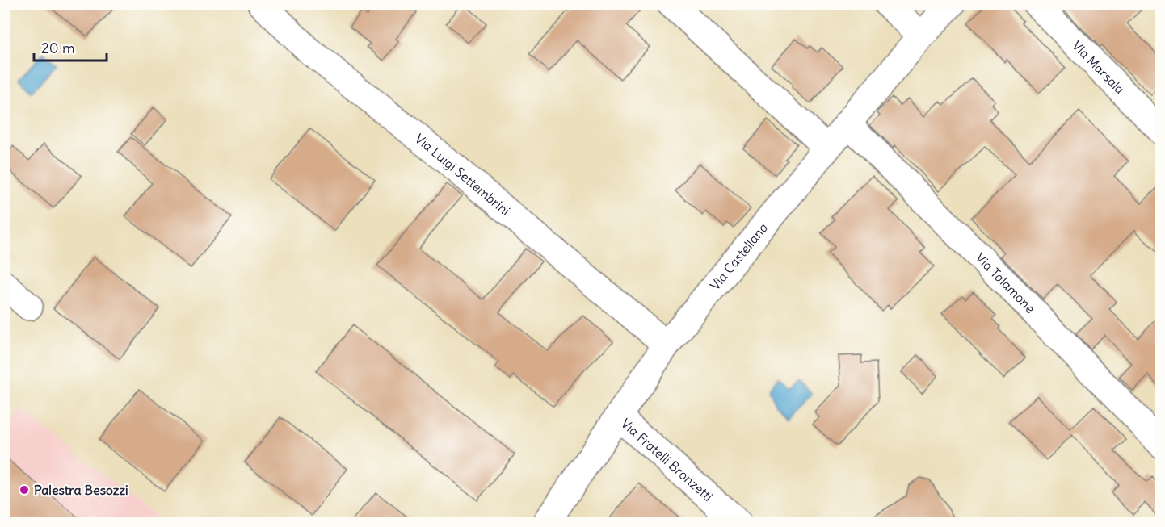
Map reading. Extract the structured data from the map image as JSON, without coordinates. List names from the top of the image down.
{
  "streets": {
    "street": [
      "Via Marsala",
      "Via Luigi Settembrini",
      "Via Castellana",
      "Via Talamone",
      "Via Fratelli Bronzetti"
    ]
  },
  "crossings": [
    ["Via Luigi Settembrini", "Via Castellana"],
    ["Via Castellana", "Via Talamone"],
    ["Via Castellana", "Via Fratelli Bronzetti"]
  ],
  "places": ["Palestra Besozzi"],
  "scale_bar": "20 m"
}
